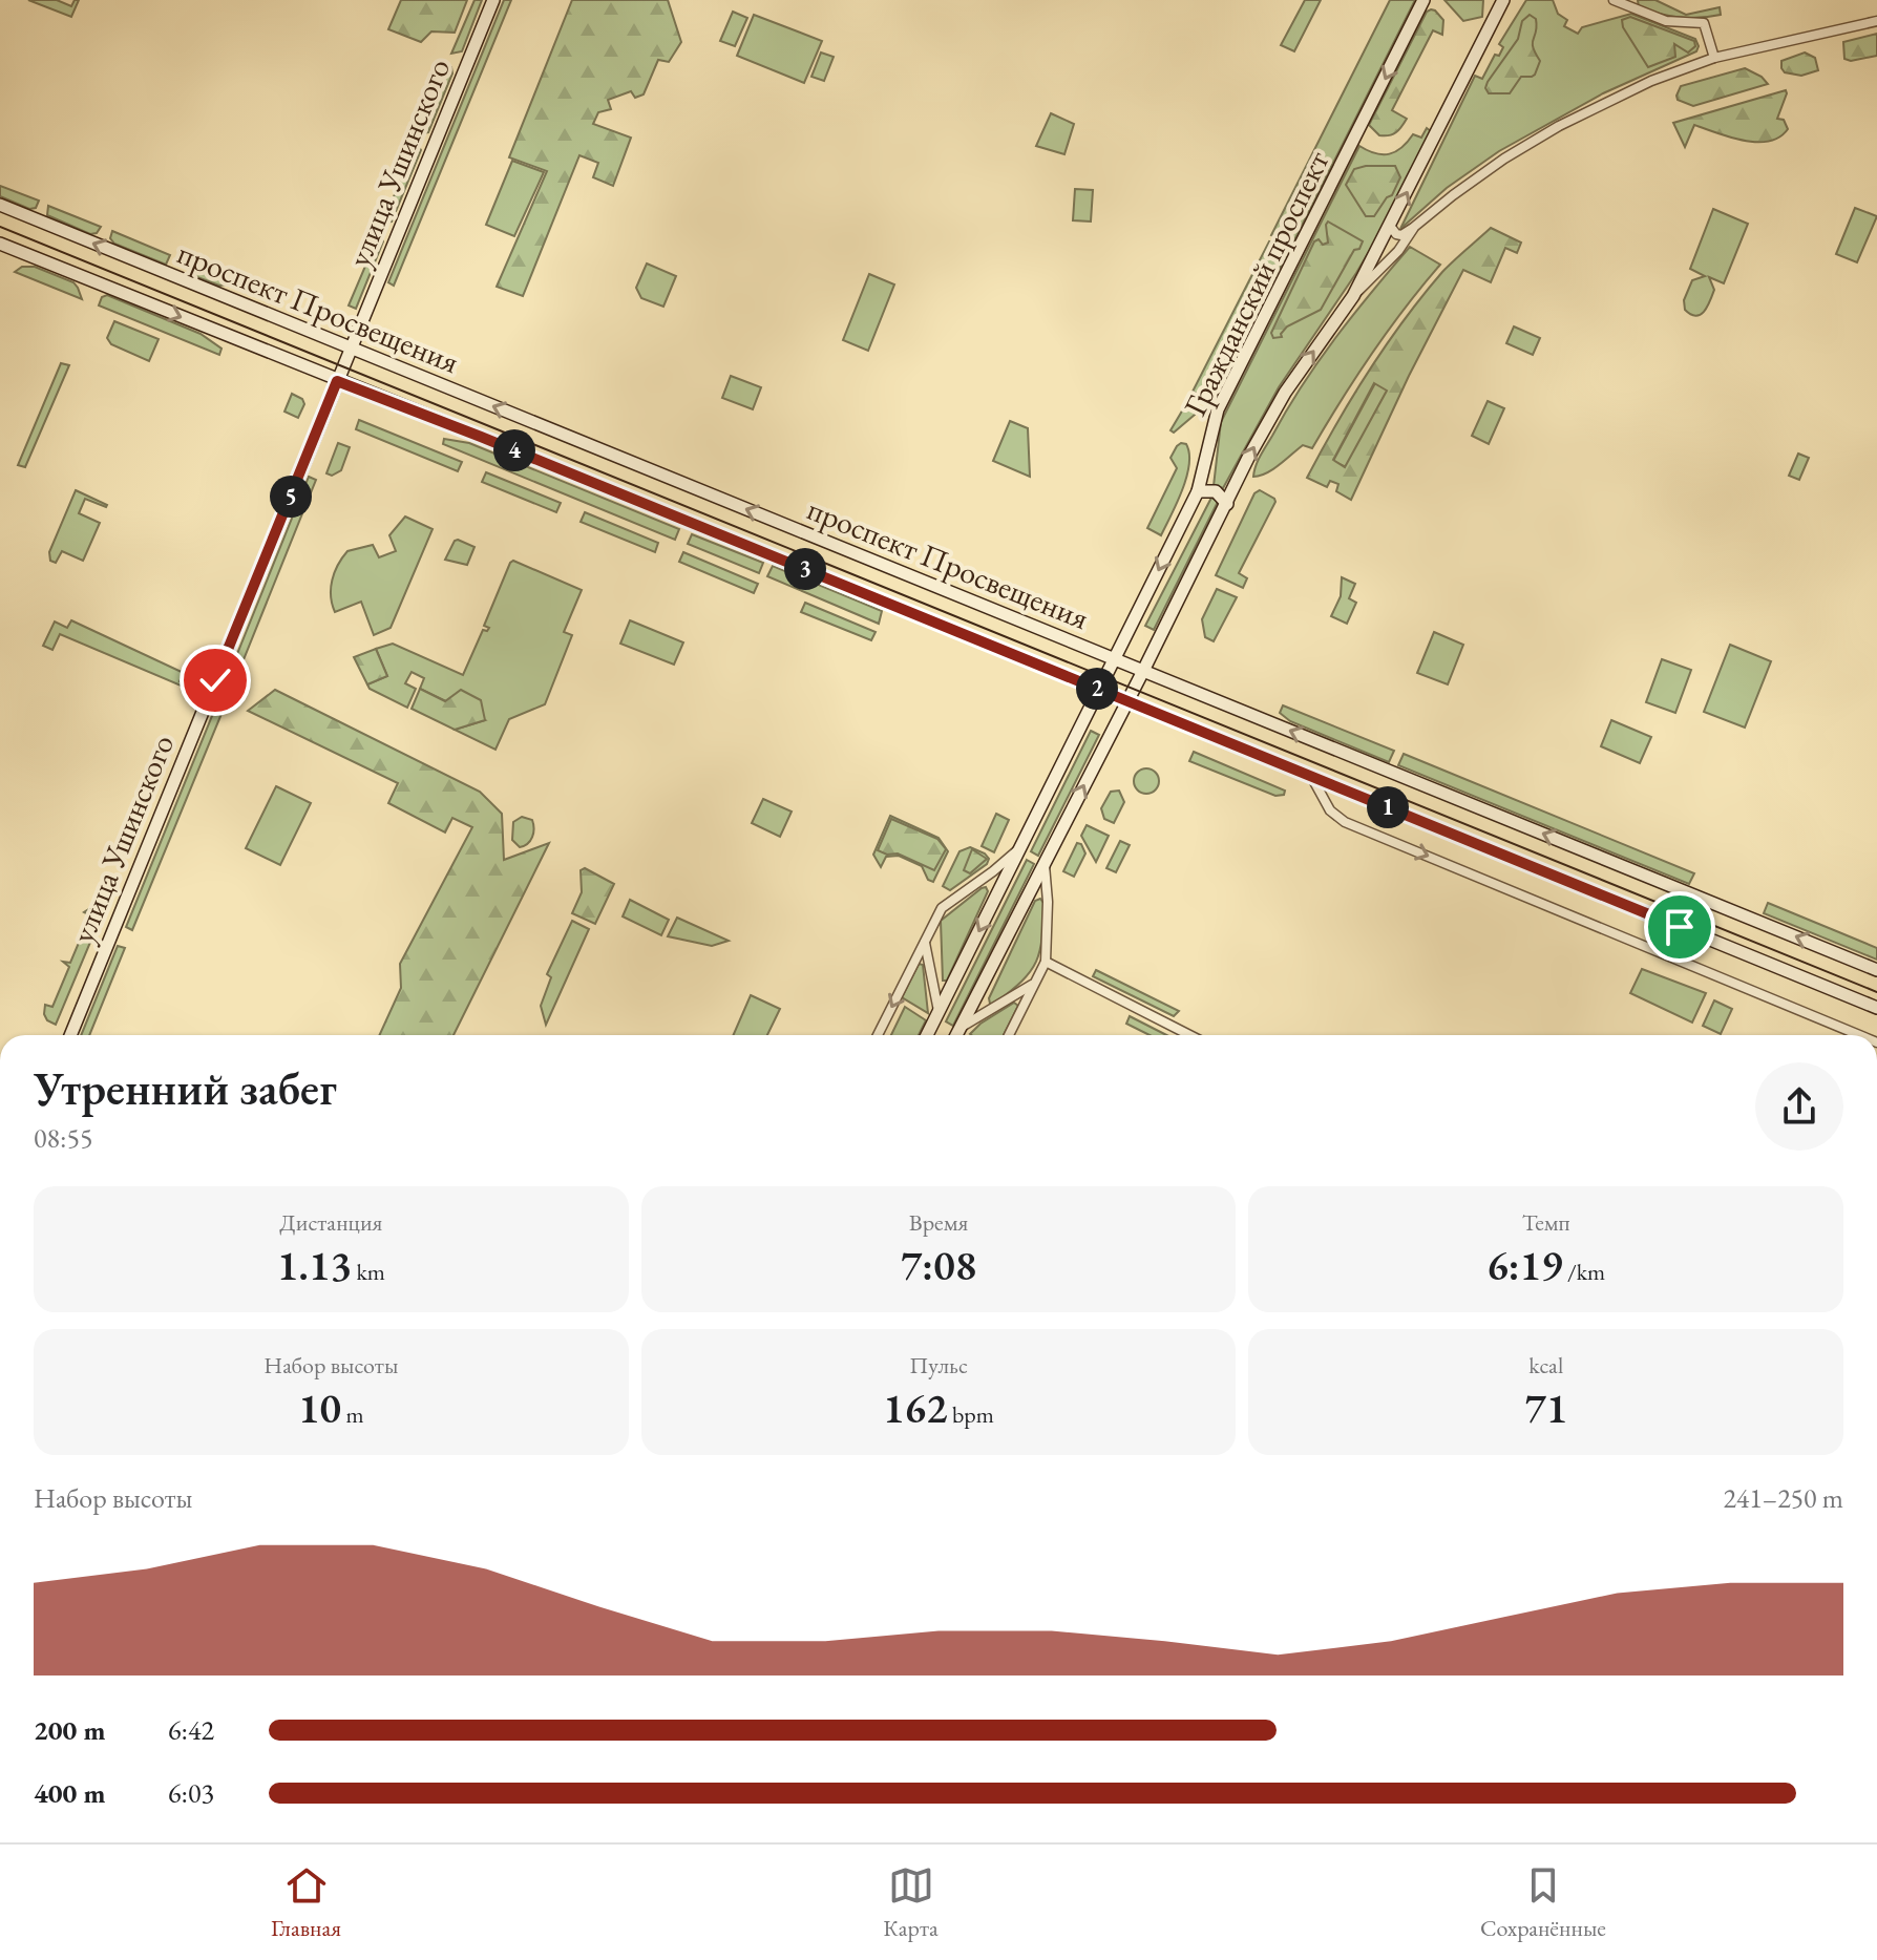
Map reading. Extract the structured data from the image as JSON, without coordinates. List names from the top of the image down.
{
  "streets": {
    "main road": ["улица Ушинского", "Гражданский проспект", "проспект Просвещения"]
  },
  "crossings": [
    ["улица Ушинского", "проспект Просвещения"],
    ["Гражданский проспект", "проспект Просвещения"]
  ],
  "page": {
    "pins": [
      "4",
      "5",
      "3",
      "2",
      "1"
    ],
    "heading": ["Утренний забег", "08:55"],
    "stats": [
      ["Дистанция", "1.13 km"],
      ["Время", "7:08"],
      ["Темп", "6:19 /km"],
      ["Набор высоты", "10 m"],
      ["Пульс", "162 bpm"],
      ["kcal", "71"]
    ],
    "chart": ["Набор высоты", "241–250 m"],
    "list": [
      {
        "name": "200 m",
        "note": "6:42"
      },
      {
        "name": "400 m",
        "note": "6:03"
      }
    ],
    "tabs": ["Главная", "Карта", "Сохранённые"]
  }
}
